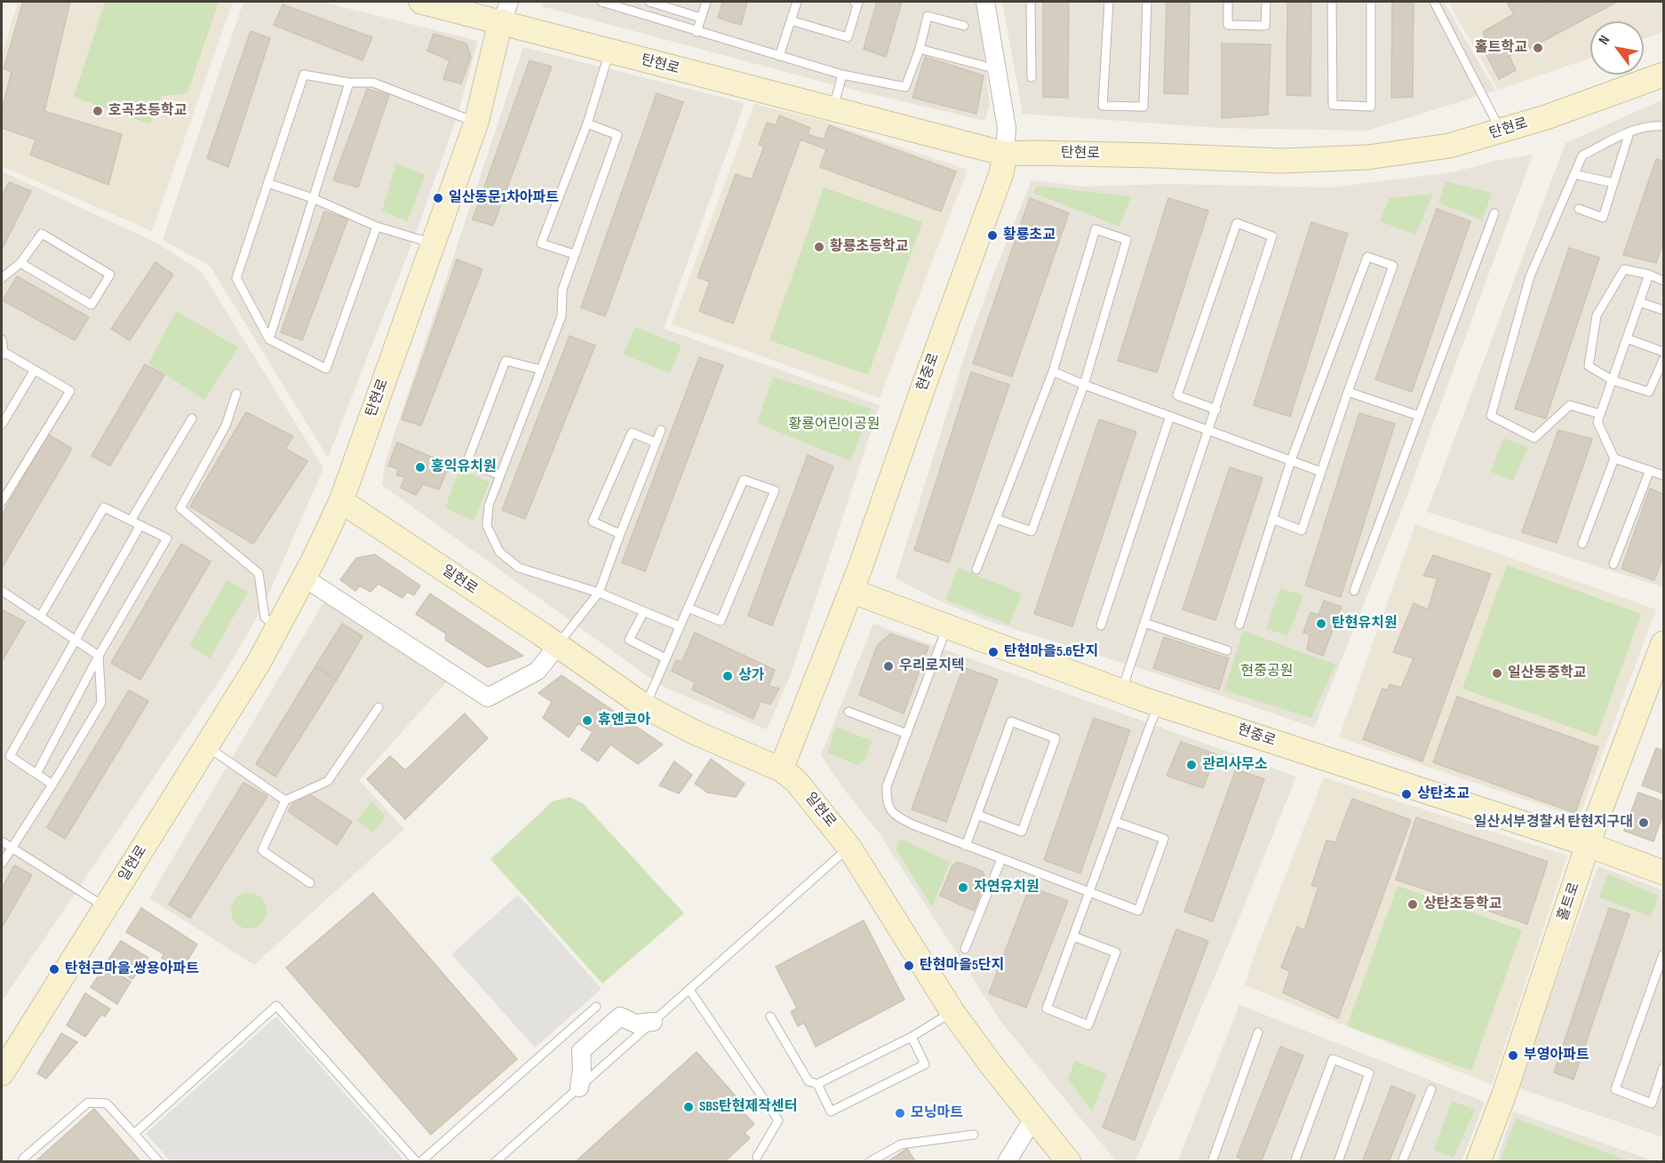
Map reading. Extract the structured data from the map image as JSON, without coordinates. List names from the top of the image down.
{
  "streets": {
    "main road": [
      "탄현로",
      "현중로",
      "일현로",
      "홀트로"
    ]
  },
  "crossings": [
    ["탄현로", "현중로"],
    ["탄현로", "일현로"],
    ["현중로", "일현로"],
    ["현중로", "홀트로"]
  ],
  "parks": ["황룡어린이공원", "현중공원"],
  "places": [
    "홀트학교",
    "호곡초등학교",
    "일산동문1차아파트",
    "황룡초교",
    "황룡초등학교",
    "홍익유치원",
    "탄현유치원",
    "탄현마을5.6단지",
    "우리로지텍",
    "일산동중학교",
    "상가",
    "휴엔코아",
    "관리사무소",
    "상탄초교",
    "일산서부경찰서 탄현지구대",
    "자연유치원",
    "상탄초등학교",
    "탄현마을5단지",
    "탄현큰마을.쌍용아파트",
    "부영아파트",
    "SBS탄현제작센터",
    "모닝마트"
  ],
  "north": "top left"
}
